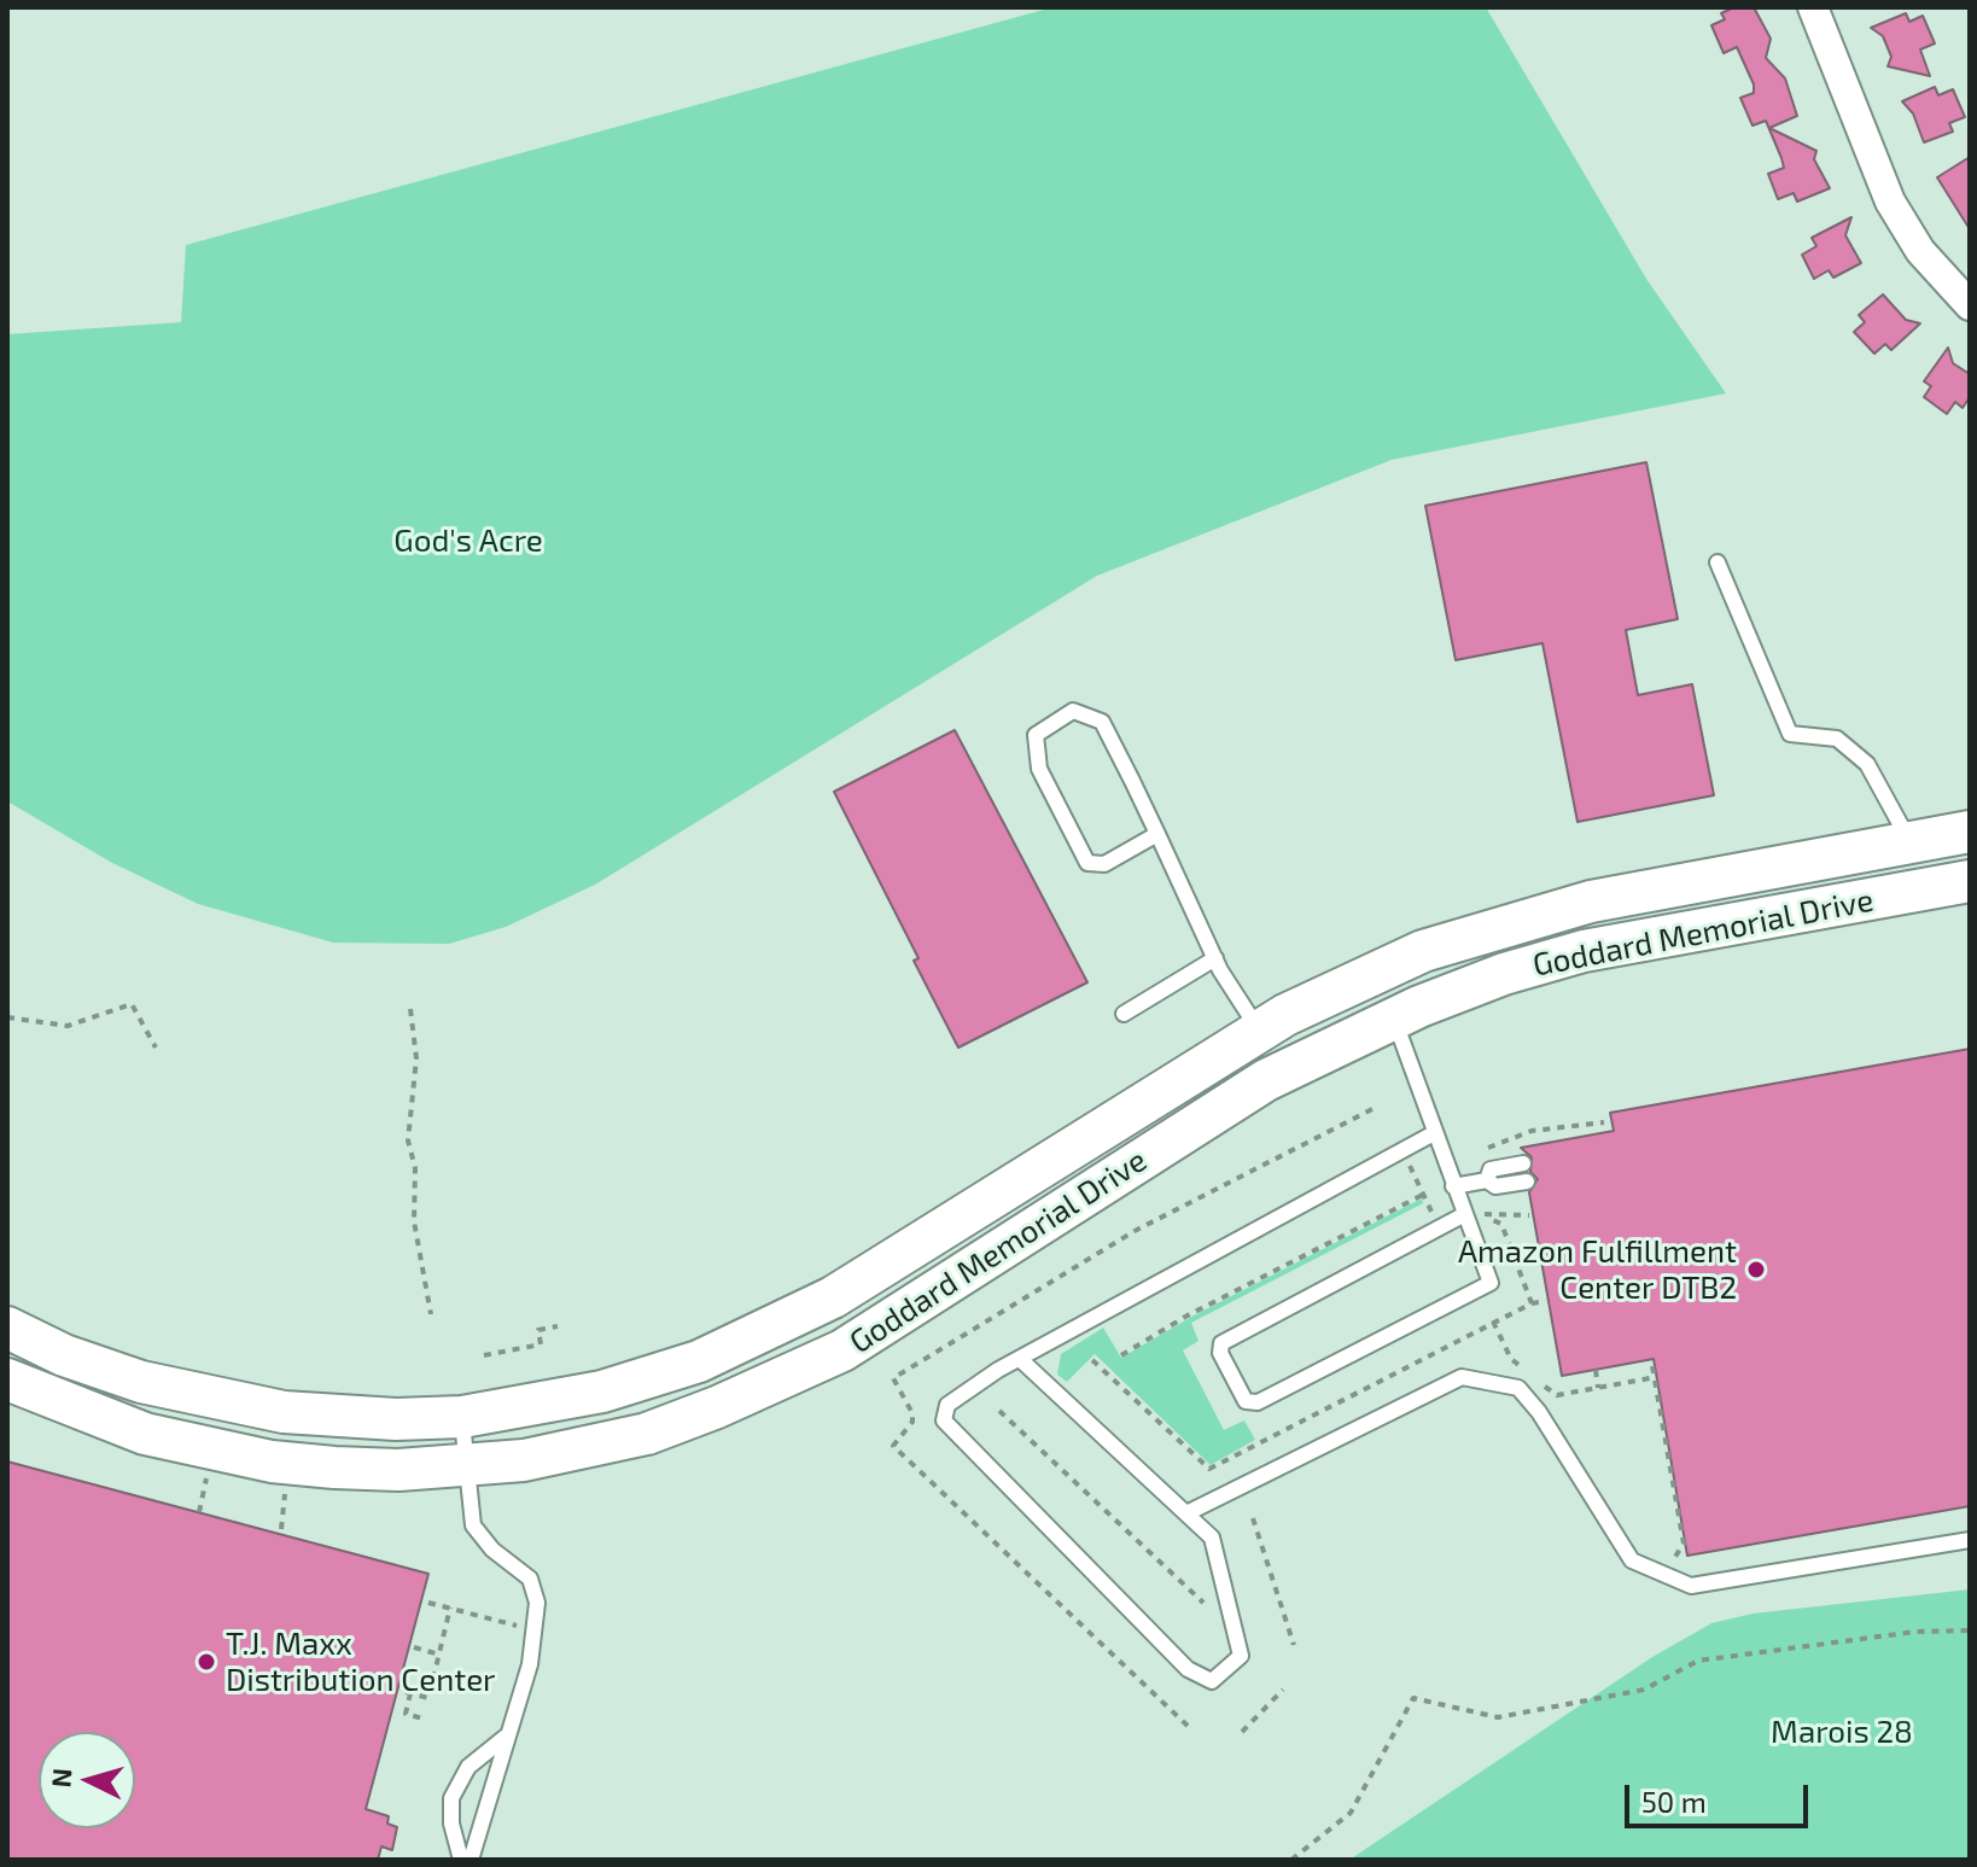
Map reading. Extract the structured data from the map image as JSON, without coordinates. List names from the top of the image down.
{
  "streets": {
    "main road": ["Goddard Memorial Drive"]
  },
  "parks": ["God's Acre", "Marois 28"],
  "places": ["Amazon Fulfillment Center DTB2", "T.J. Maxx Distribution Center"],
  "scale_bar": "50 m",
  "north": "left"
}
